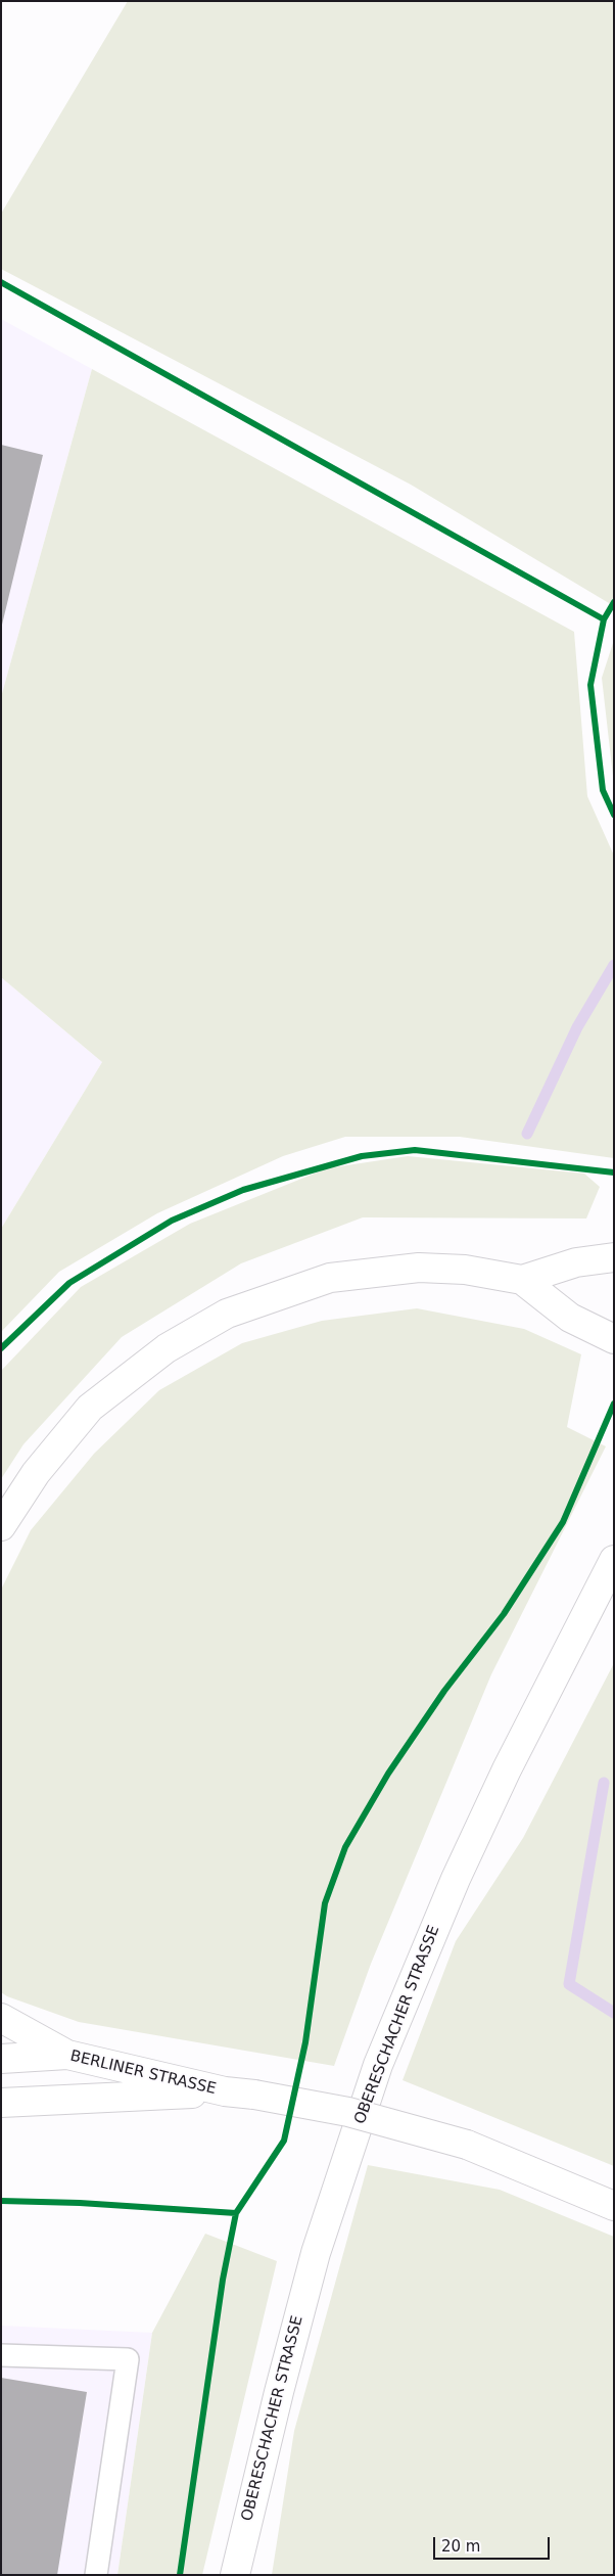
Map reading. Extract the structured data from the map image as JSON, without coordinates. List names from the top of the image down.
{
  "streets": {
    "street": ["OBERESCHACHER STRASSE", "BERLINER STRASSE"]
  },
  "scale_bar": "20 m"
}
